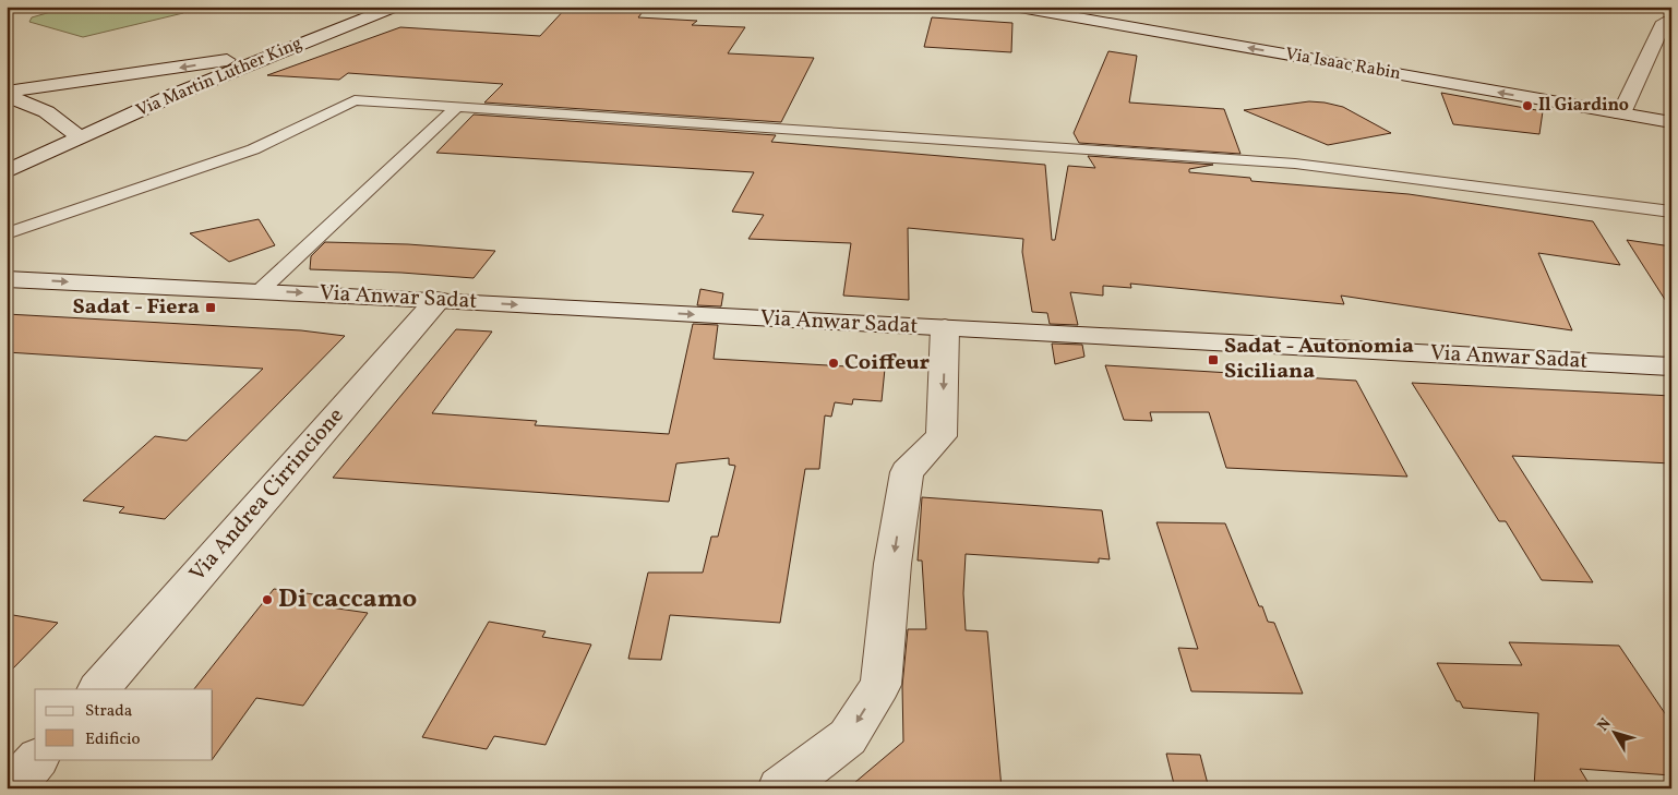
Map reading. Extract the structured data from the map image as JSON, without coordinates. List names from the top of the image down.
{
  "streets": {
    "street": [
      "Via Isaac Rabin",
      "Via Martin Luther King",
      "Via Anwar Sadat",
      "Via Andrea Cirrincione"
    ]
  },
  "crossings": [
    ["Via Anwar Sadat", "Via Andrea Cirrincione"]
  ],
  "one_way": ["Via Isaac Rabin"],
  "places": {
    "other": ["Il Giardino", "Coiffeur", "Di caccamo"],
    "transit": ["Sadat - Fiera", "Sadat - Autonomia Siciliana"]
  },
  "legend": ["Strada", "Edificio"],
  "north": "top left"
}
